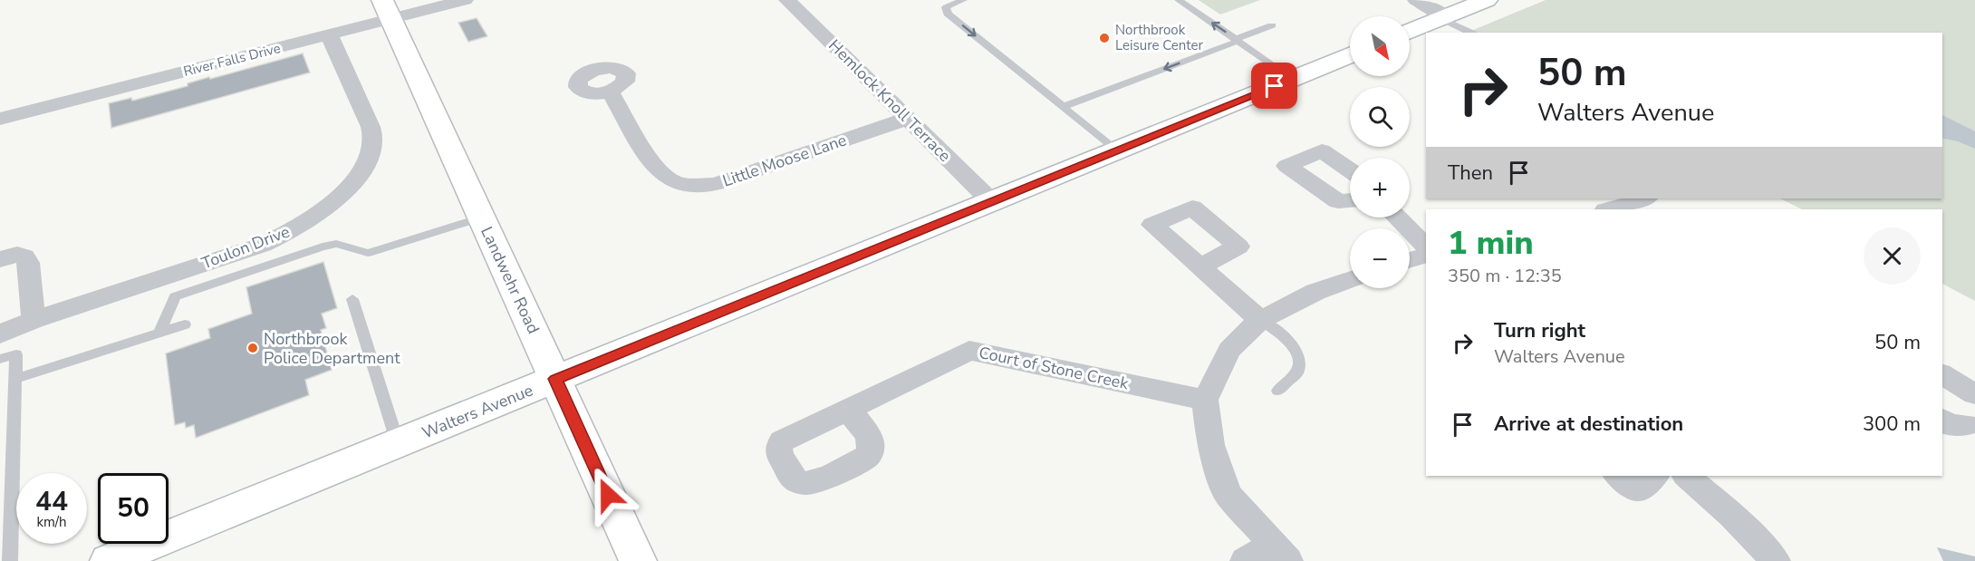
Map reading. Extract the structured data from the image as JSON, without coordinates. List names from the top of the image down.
{
  "streets": {
    "main road": ["Landwehr Road", "Walters Avenue"],
    "street": [
      "River Falls Drive",
      "Hemlock Knoll Terrace",
      "Little Moose Lane",
      "Toulon Drive",
      "Court of Stone Creek"
    ]
  },
  "crossings": [
    ["River Falls Drive", "Toulon Drive"],
    ["River Falls Drive", "Landwehr Road"],
    ["Hemlock Knoll Terrace", "Little Moose Lane"],
    ["Hemlock Knoll Terrace", "Walters Avenue"],
    ["Landwehr Road", "Walters Avenue"]
  ],
  "places": ["Northbrook Leisure Center", "Northbrook Police Department"],
  "north": "bottom right",
  "page": {
    "map_buttons": ["+", "−"],
    "turn": ["50 m", "Walters Avenue"],
    "then": "Then",
    "heading": ["1 min", "350 m · 12:35"],
    "list": [
      {
        "name": "Turn right",
        "note": "Walters Avenue",
        "value": "50 m"
      },
      {
        "name": "Arrive at destination",
        "value": "300 m"
      }
    ],
    "speed": "44 km/h",
    "limit": "50"
  }
}
